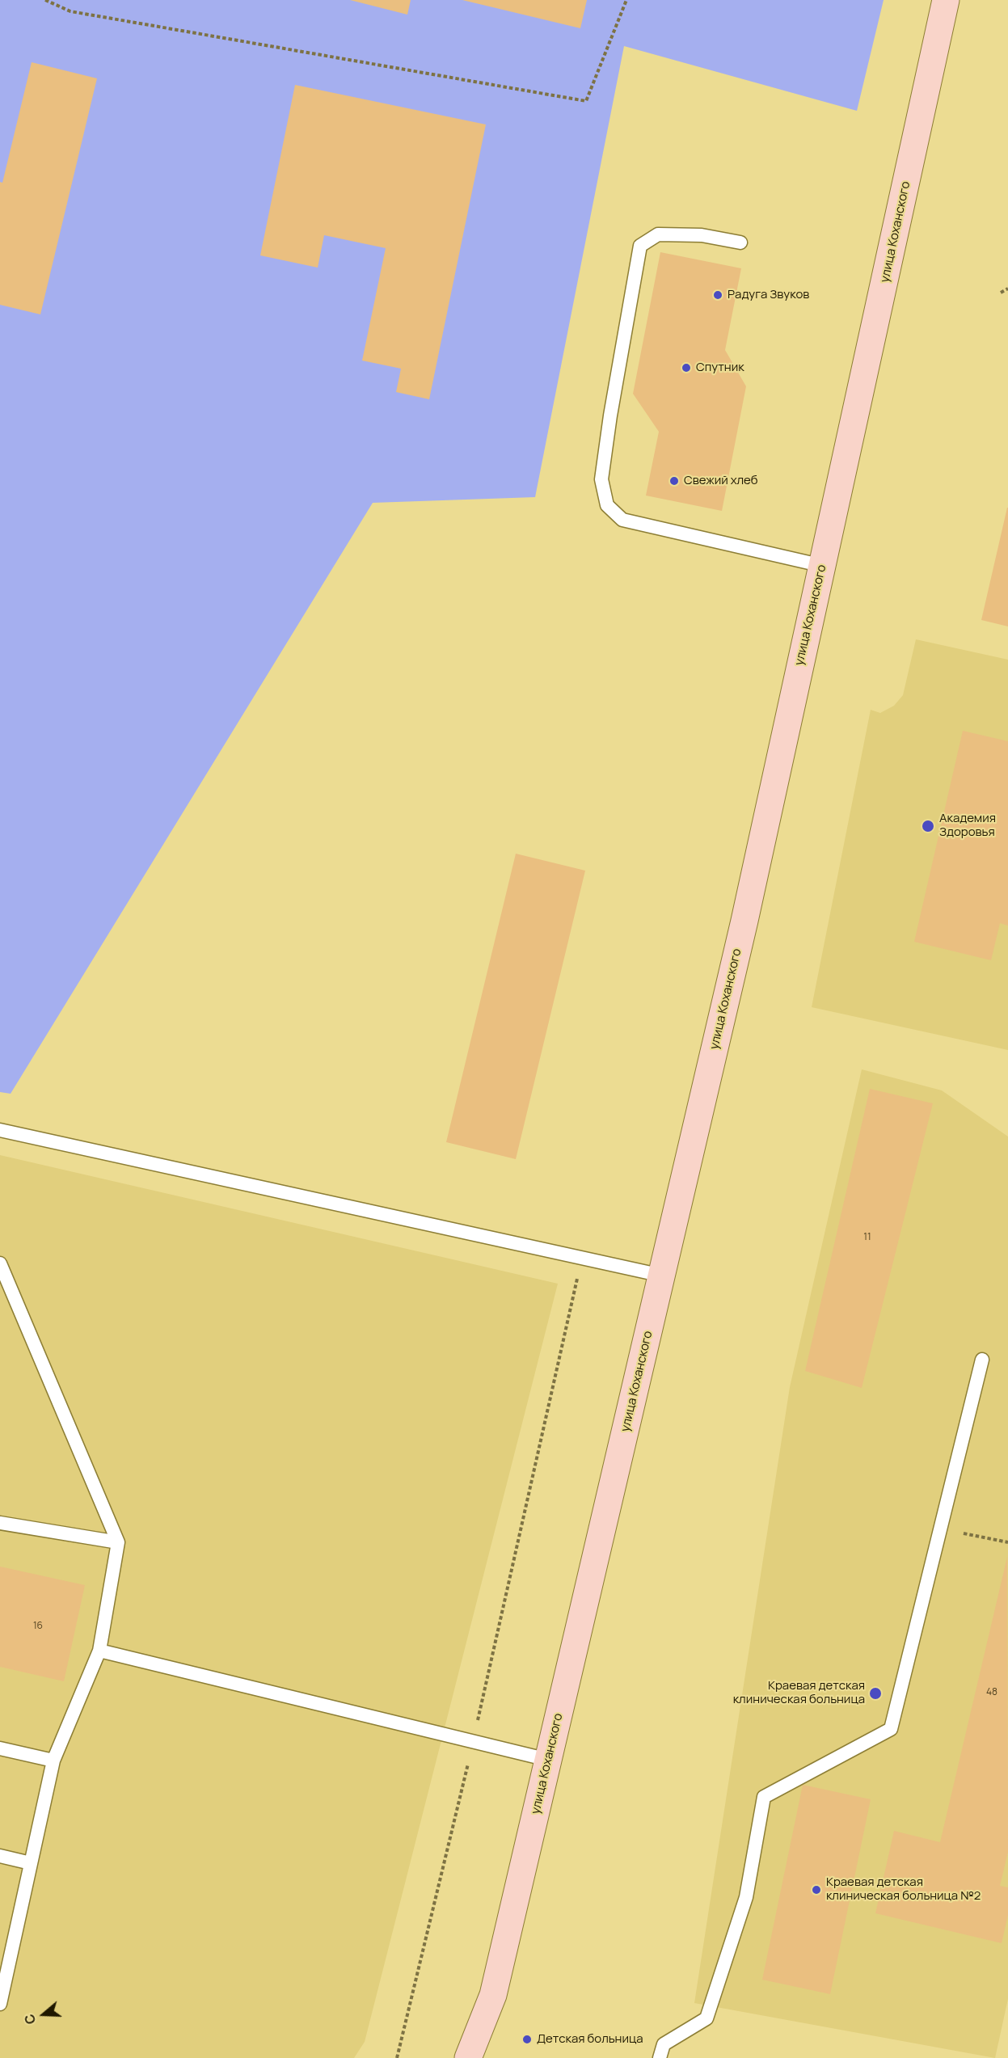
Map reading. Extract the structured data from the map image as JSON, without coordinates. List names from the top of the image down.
{
  "streets": {
    "street": ["улица Коханского"]
  },
  "places": [
    "Радуга Звуков",
    "Спутник",
    "Свежий хлеб",
    "Академия Здоровья",
    "Краевая детская клиническая больница",
    "Краевая детская клиническая больница №2",
    "Детская больница"
  ],
  "house_numbers": ["11", "16", "48"],
  "north": "left"
}
